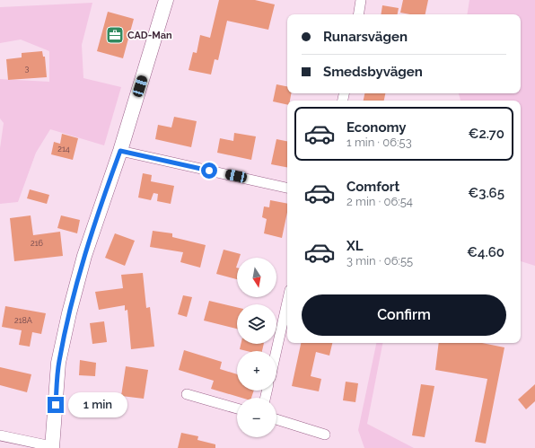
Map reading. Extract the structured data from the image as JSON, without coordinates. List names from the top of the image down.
{
  "places": {
    "office": ["CAD-Man"]
  },
  "house_numbers": [
    "3",
    "214",
    "216",
    "218A"
  ],
  "north": "bottom",
  "page": {
    "banner": ["Runarsvägen", "Smedsbyvägen"],
    "list": [
      {
        "name": "Economy",
        "note": "1 min · 06:53",
        "value": "€2.70"
      },
      {
        "name": "Comfort",
        "note": "2 min · 06:54",
        "value": "€3.65"
      },
      {
        "name": "XL",
        "note": "3 min · 06:55",
        "value": "€4.60"
      }
    ],
    "map_buttons": ["+", "−"],
    "buttons": "Confirm",
    "bubble": "1 min"
  }
}
